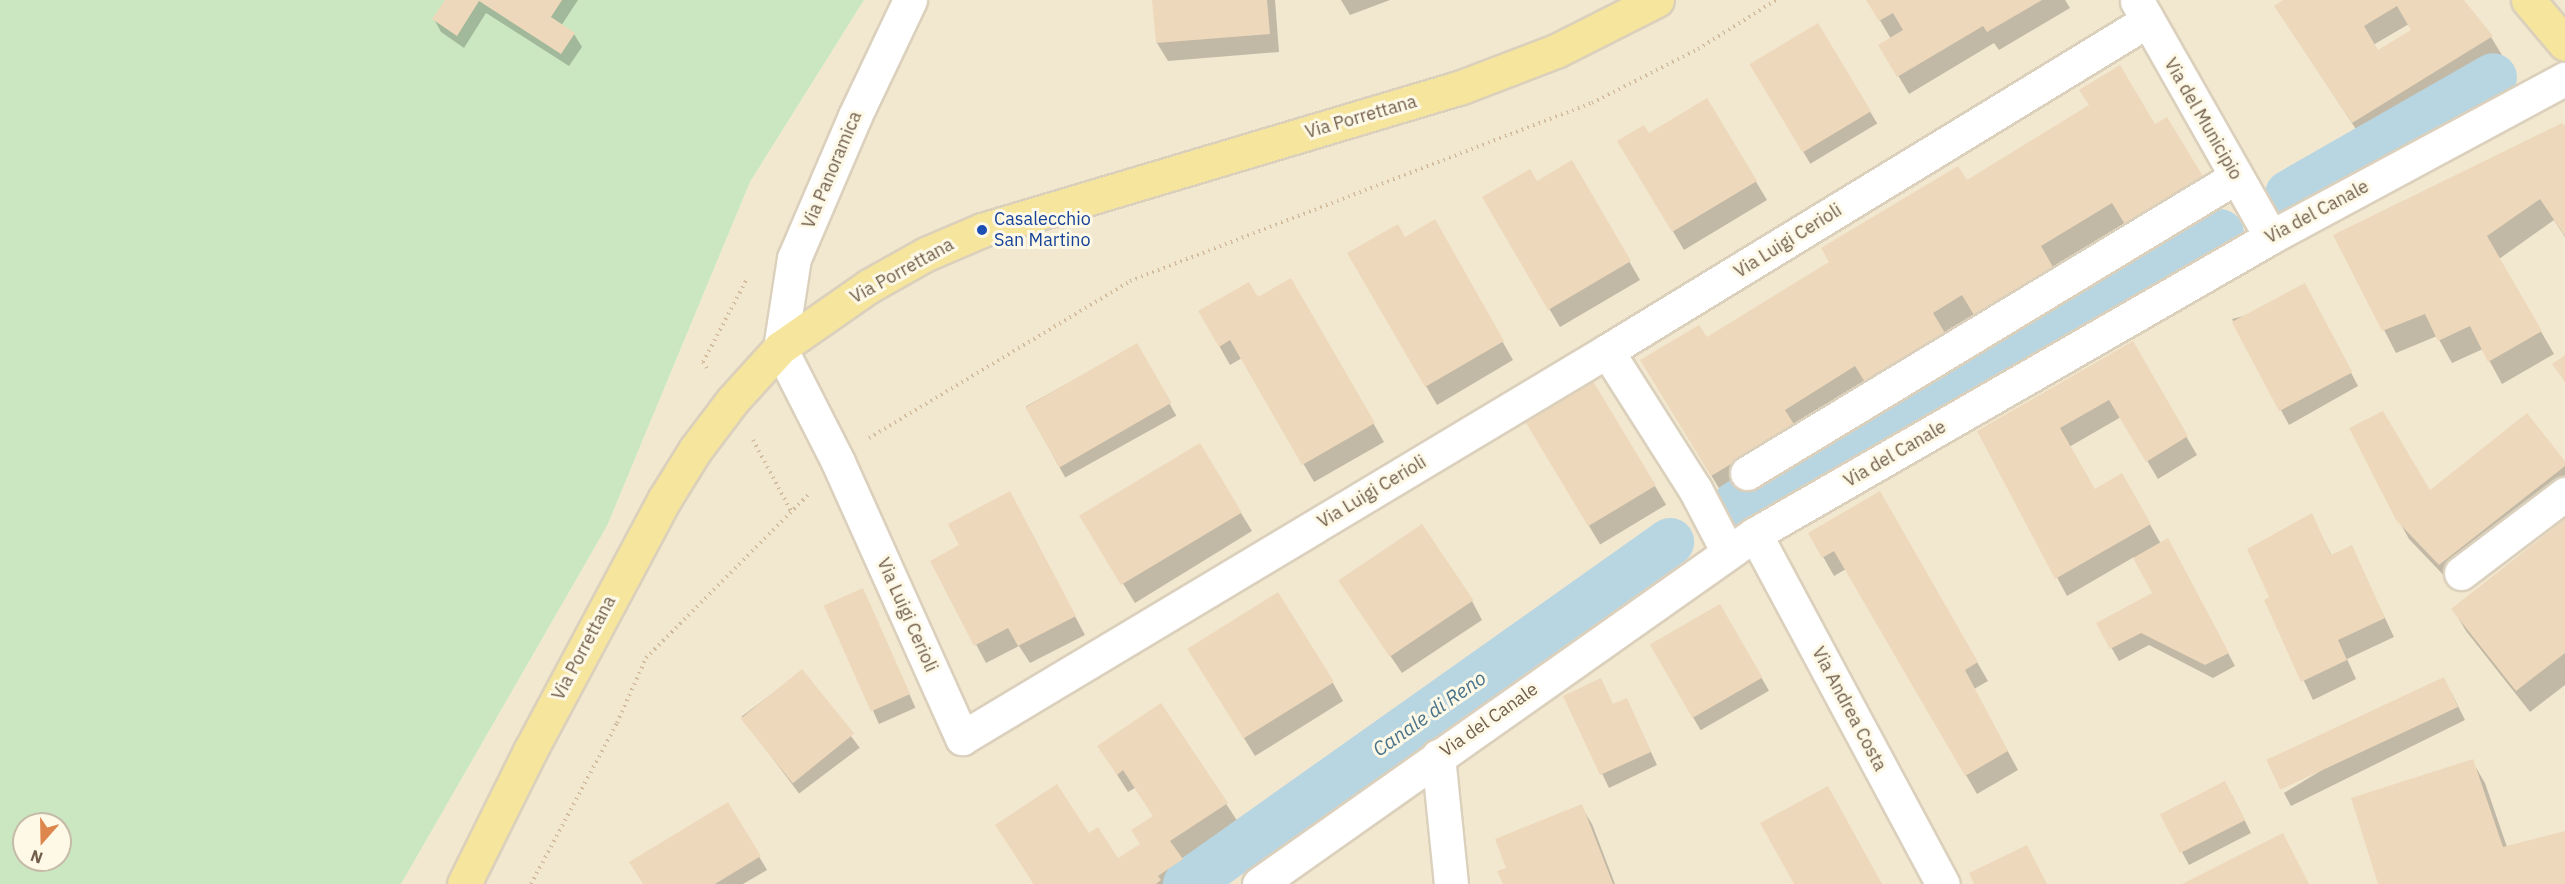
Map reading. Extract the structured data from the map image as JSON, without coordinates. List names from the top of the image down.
{
  "streets": {
    "main road": ["Via Porrettana"],
    "street": [
      "Via del Municipio",
      "Via Panoramica",
      "Via del Canale",
      "Via Luigi Cerioli",
      "Via Andrea Costa"
    ]
  },
  "crossings": [
    ["Via Porrettana", "Via Panoramica"],
    ["Via Porrettana", "Via Luigi Cerioli"],
    ["Via del Municipio", "Via del Canale"],
    ["Via del Municipio", "Via Luigi Cerioli"],
    ["Via Panoramica", "Via Luigi Cerioli"],
    ["Via del Canale", "Via Andrea Costa"],
    ["Via Luigi Cerioli", "Via Andrea Costa"]
  ],
  "water": ["Canale di Reno"],
  "places": ["Casalecchio San Martino"],
  "north": "bottom"
}
